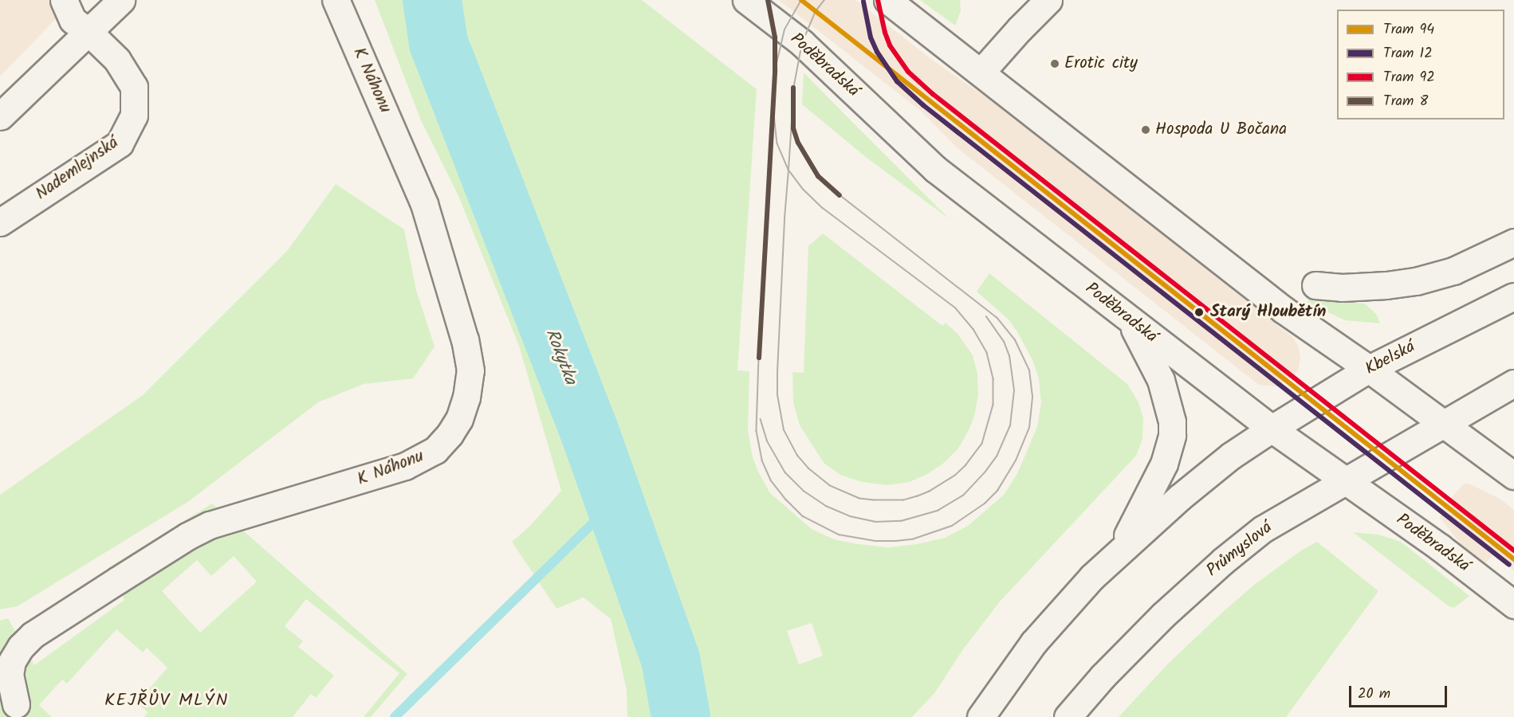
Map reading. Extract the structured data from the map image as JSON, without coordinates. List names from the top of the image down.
{
  "streets": {
    "main road": [
      "Poděbradská",
      "K Náhonu",
      "Nademlejnská",
      "Kbelská",
      "Průmyslová"
    ]
  },
  "crossings": [
    ["Poděbradská", "Kbelská"],
    ["Poděbradská", "Průmyslová"]
  ],
  "districts": ["KEJŘŮV MLÝN"],
  "water": ["Rokytka"],
  "places": ["Erotic city", "Hospoda U Bočana", "Starý Hloubětín"],
  "lines": [
    "tram line 94",
    "tram line 92",
    "tram line 8",
    "tram line 12"
  ],
  "legend": [
    "Tram 94",
    "Tram 12",
    "Tram 92",
    "Tram 8"
  ],
  "scale_bar": "20 m"
}
